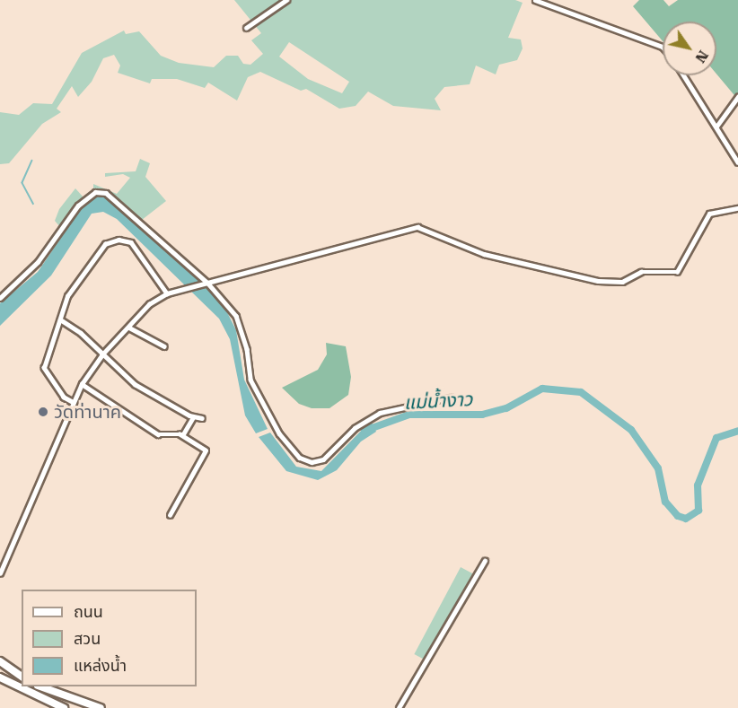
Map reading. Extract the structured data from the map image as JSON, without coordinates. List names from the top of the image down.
{
  "water": ["แม่น้ำงาว"],
  "places": ["วัดท่านาค"],
  "legend": ["ถนน", "สวน", "แหล่งน้ำ"],
  "north": "bottom right"
}
